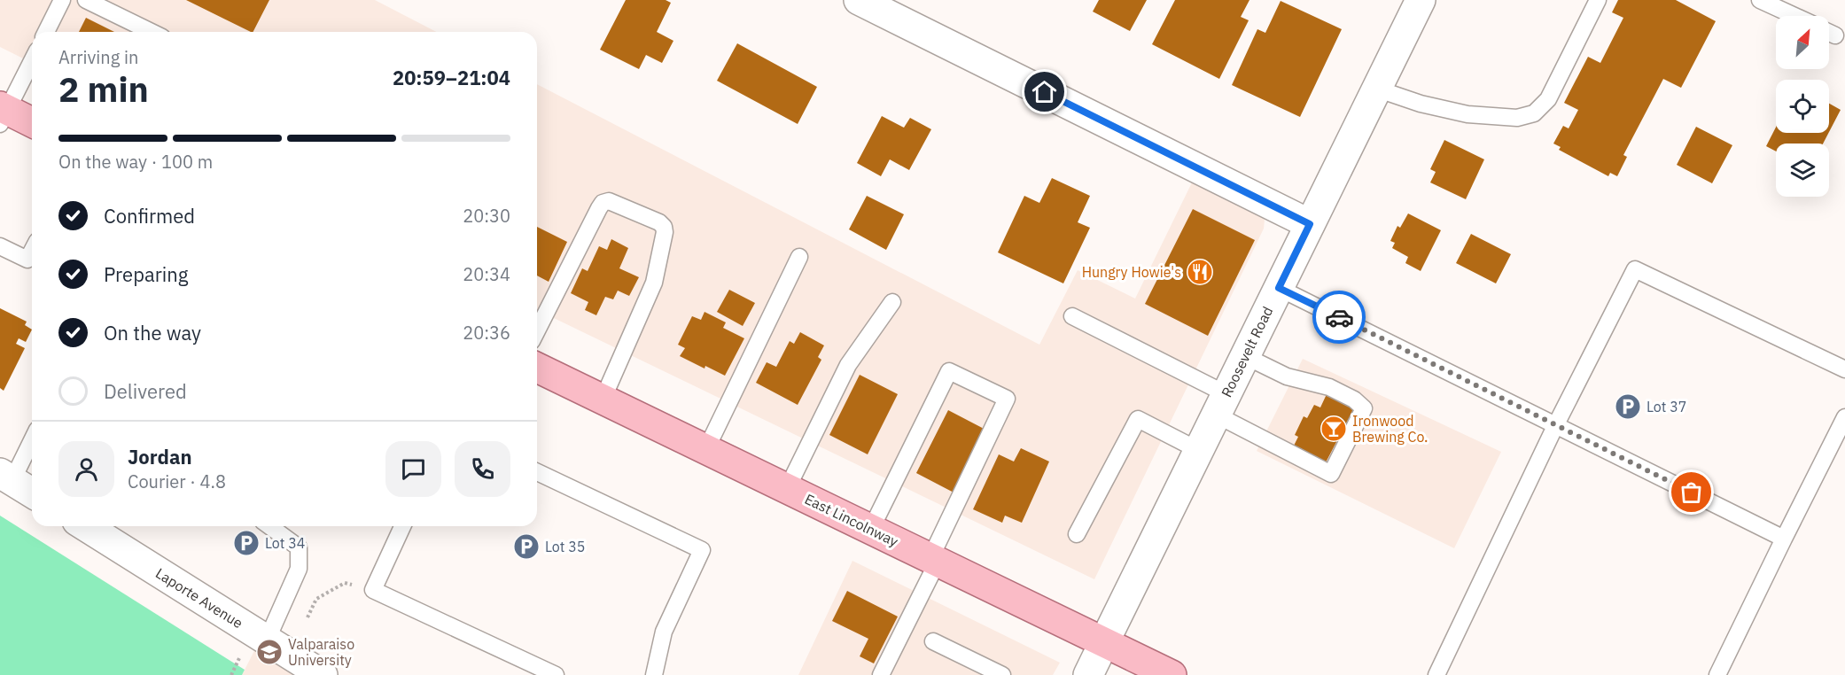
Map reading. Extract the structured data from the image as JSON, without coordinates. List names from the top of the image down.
{
  "streets": {
    "main road": ["East Lincolnway"],
    "street": ["Roosevelt Road", "Laporte Avenue"]
  },
  "crossings": [
    ["Roosevelt Road", "East Lincolnway"]
  ],
  "places": {
    "restaurant": ["Hungry Howie's"],
    "parking": ["Lot 37", "Lot 34", "Lot 35"],
    "bar": ["Ironwood Brewing Co."],
    "school or university": ["Valparaiso University"]
  },
  "north": "top right",
  "page": {
    "heading": ["2 min", "Arriving in", "20:59–21:04"],
    "panel": ["Jordan", "Courier · 4.8"],
    "bar": "On the way · 100 m",
    "list": [
      ["Confirmed", "20:30"],
      ["Preparing", "20:34"],
      ["On the way", "20:36"],
      "Delivered"
    ]
  }
}
